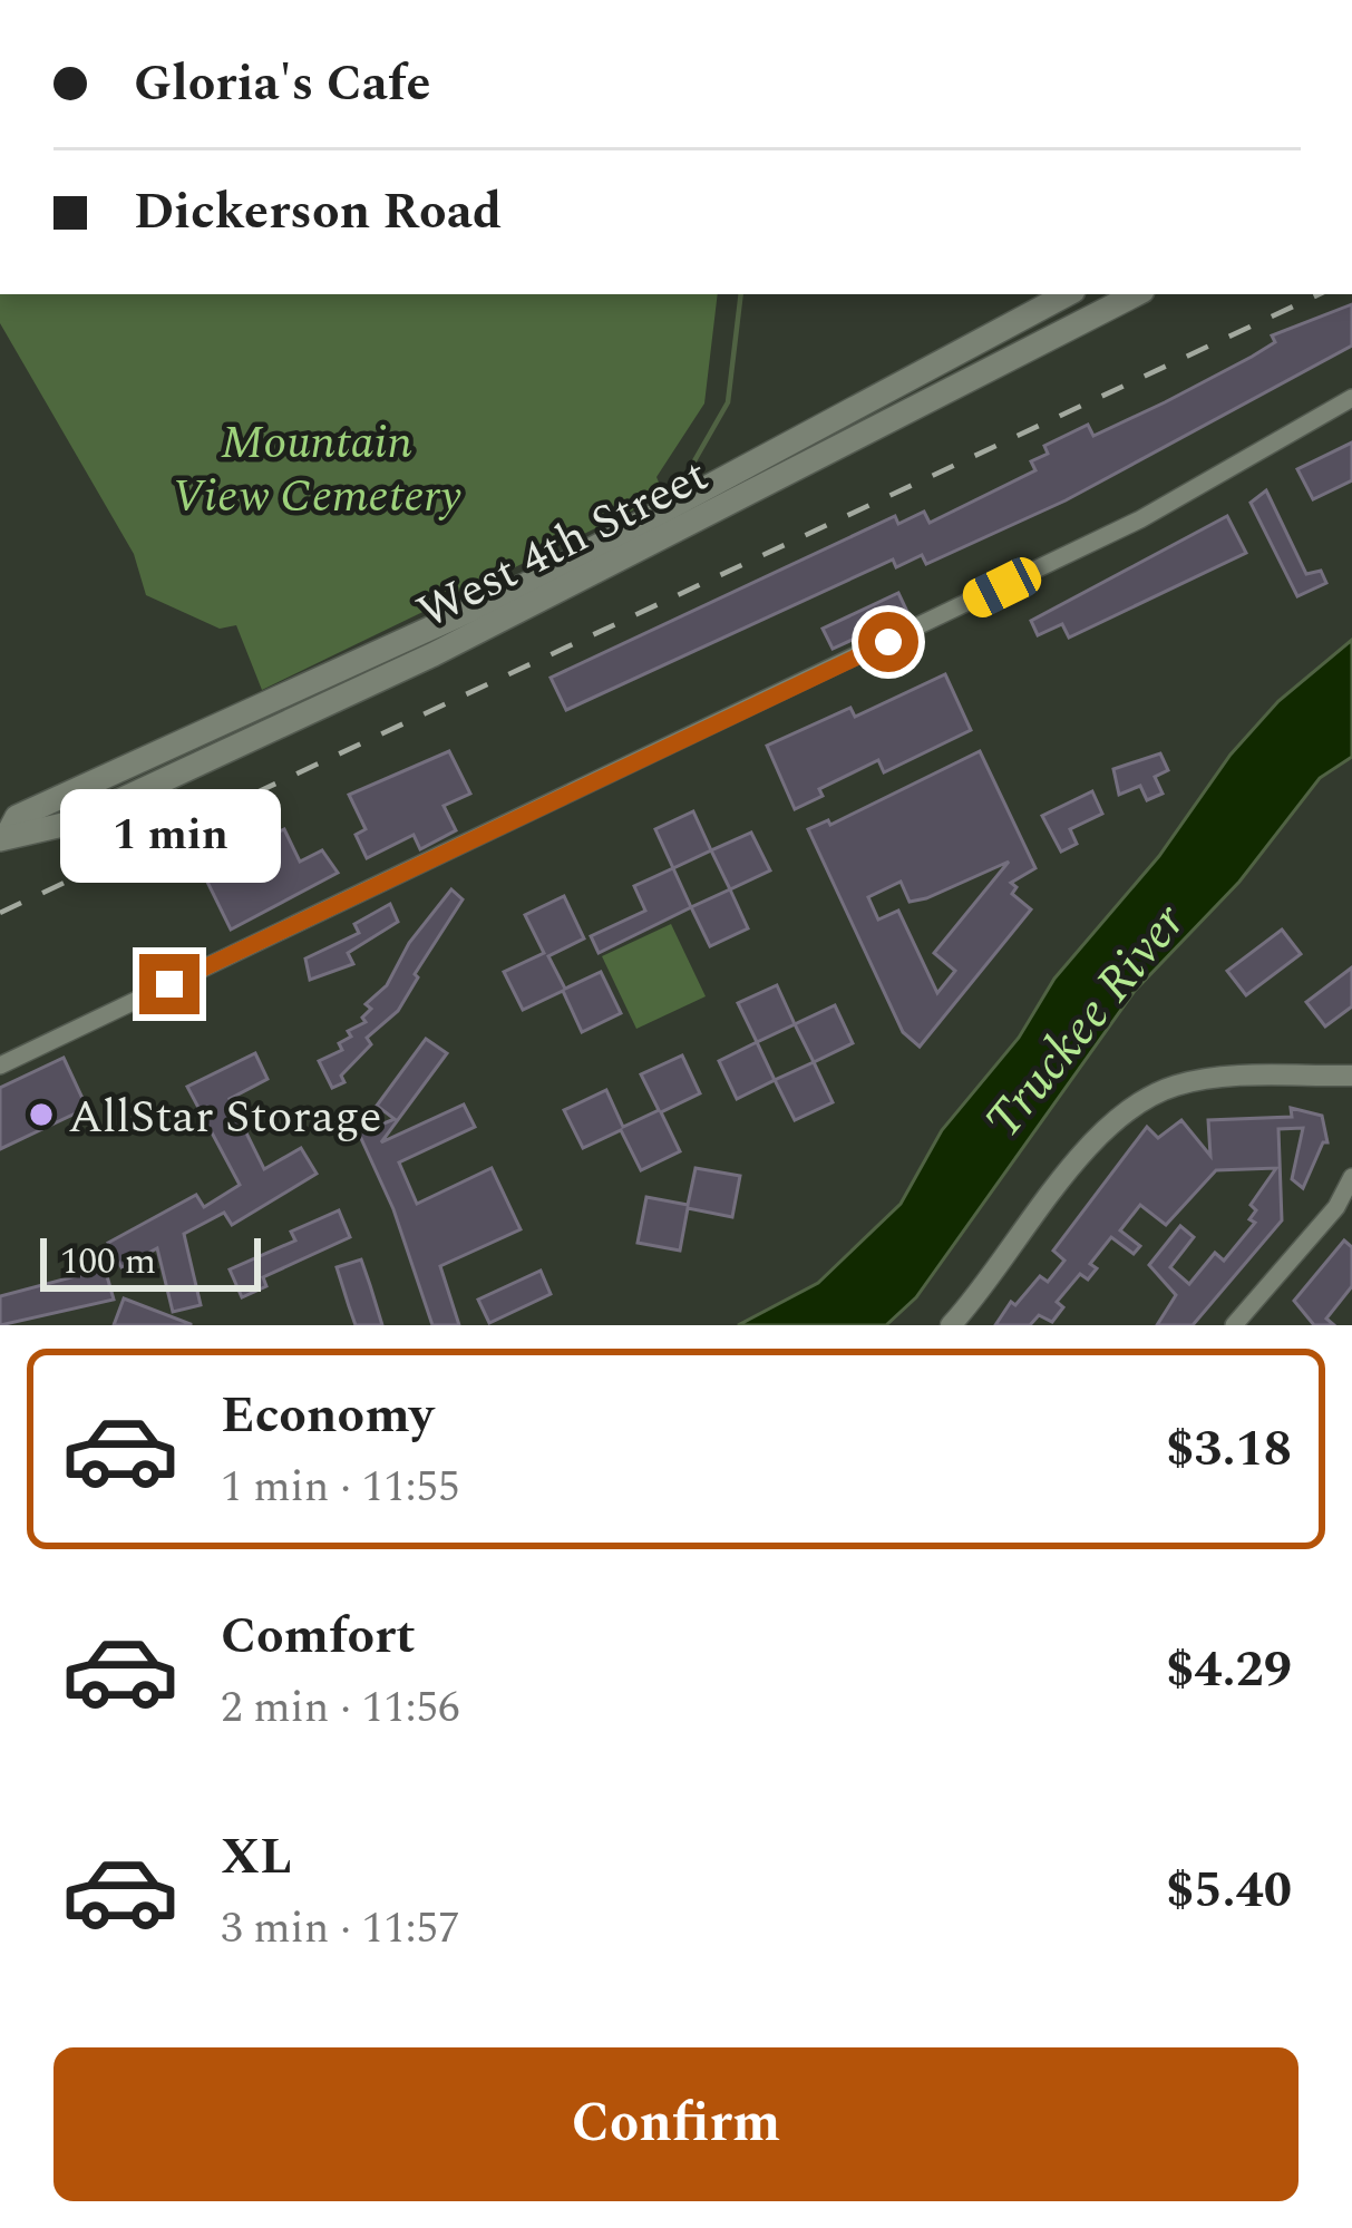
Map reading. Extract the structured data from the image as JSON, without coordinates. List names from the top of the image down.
{
  "streets": {
    "main road": ["West 4th Street"]
  },
  "water": ["Truckee River"],
  "parks": ["Mountain View Cemetery"],
  "places": ["AllStar Storage"],
  "scale_bar": "100 m",
  "page": {
    "banner": ["Gloria's Cafe", "Dickerson Road"],
    "bubble": "1 min",
    "scale": "100 m",
    "list": [
      {
        "name": "Economy",
        "note": "1 min · 11:55",
        "value": "$3.18"
      },
      {
        "name": "Comfort",
        "note": "2 min · 11:56",
        "value": "$4.29"
      },
      {
        "name": "XL",
        "note": "3 min · 11:57",
        "value": "$5.40"
      }
    ],
    "buttons": "Confirm"
  }
}
